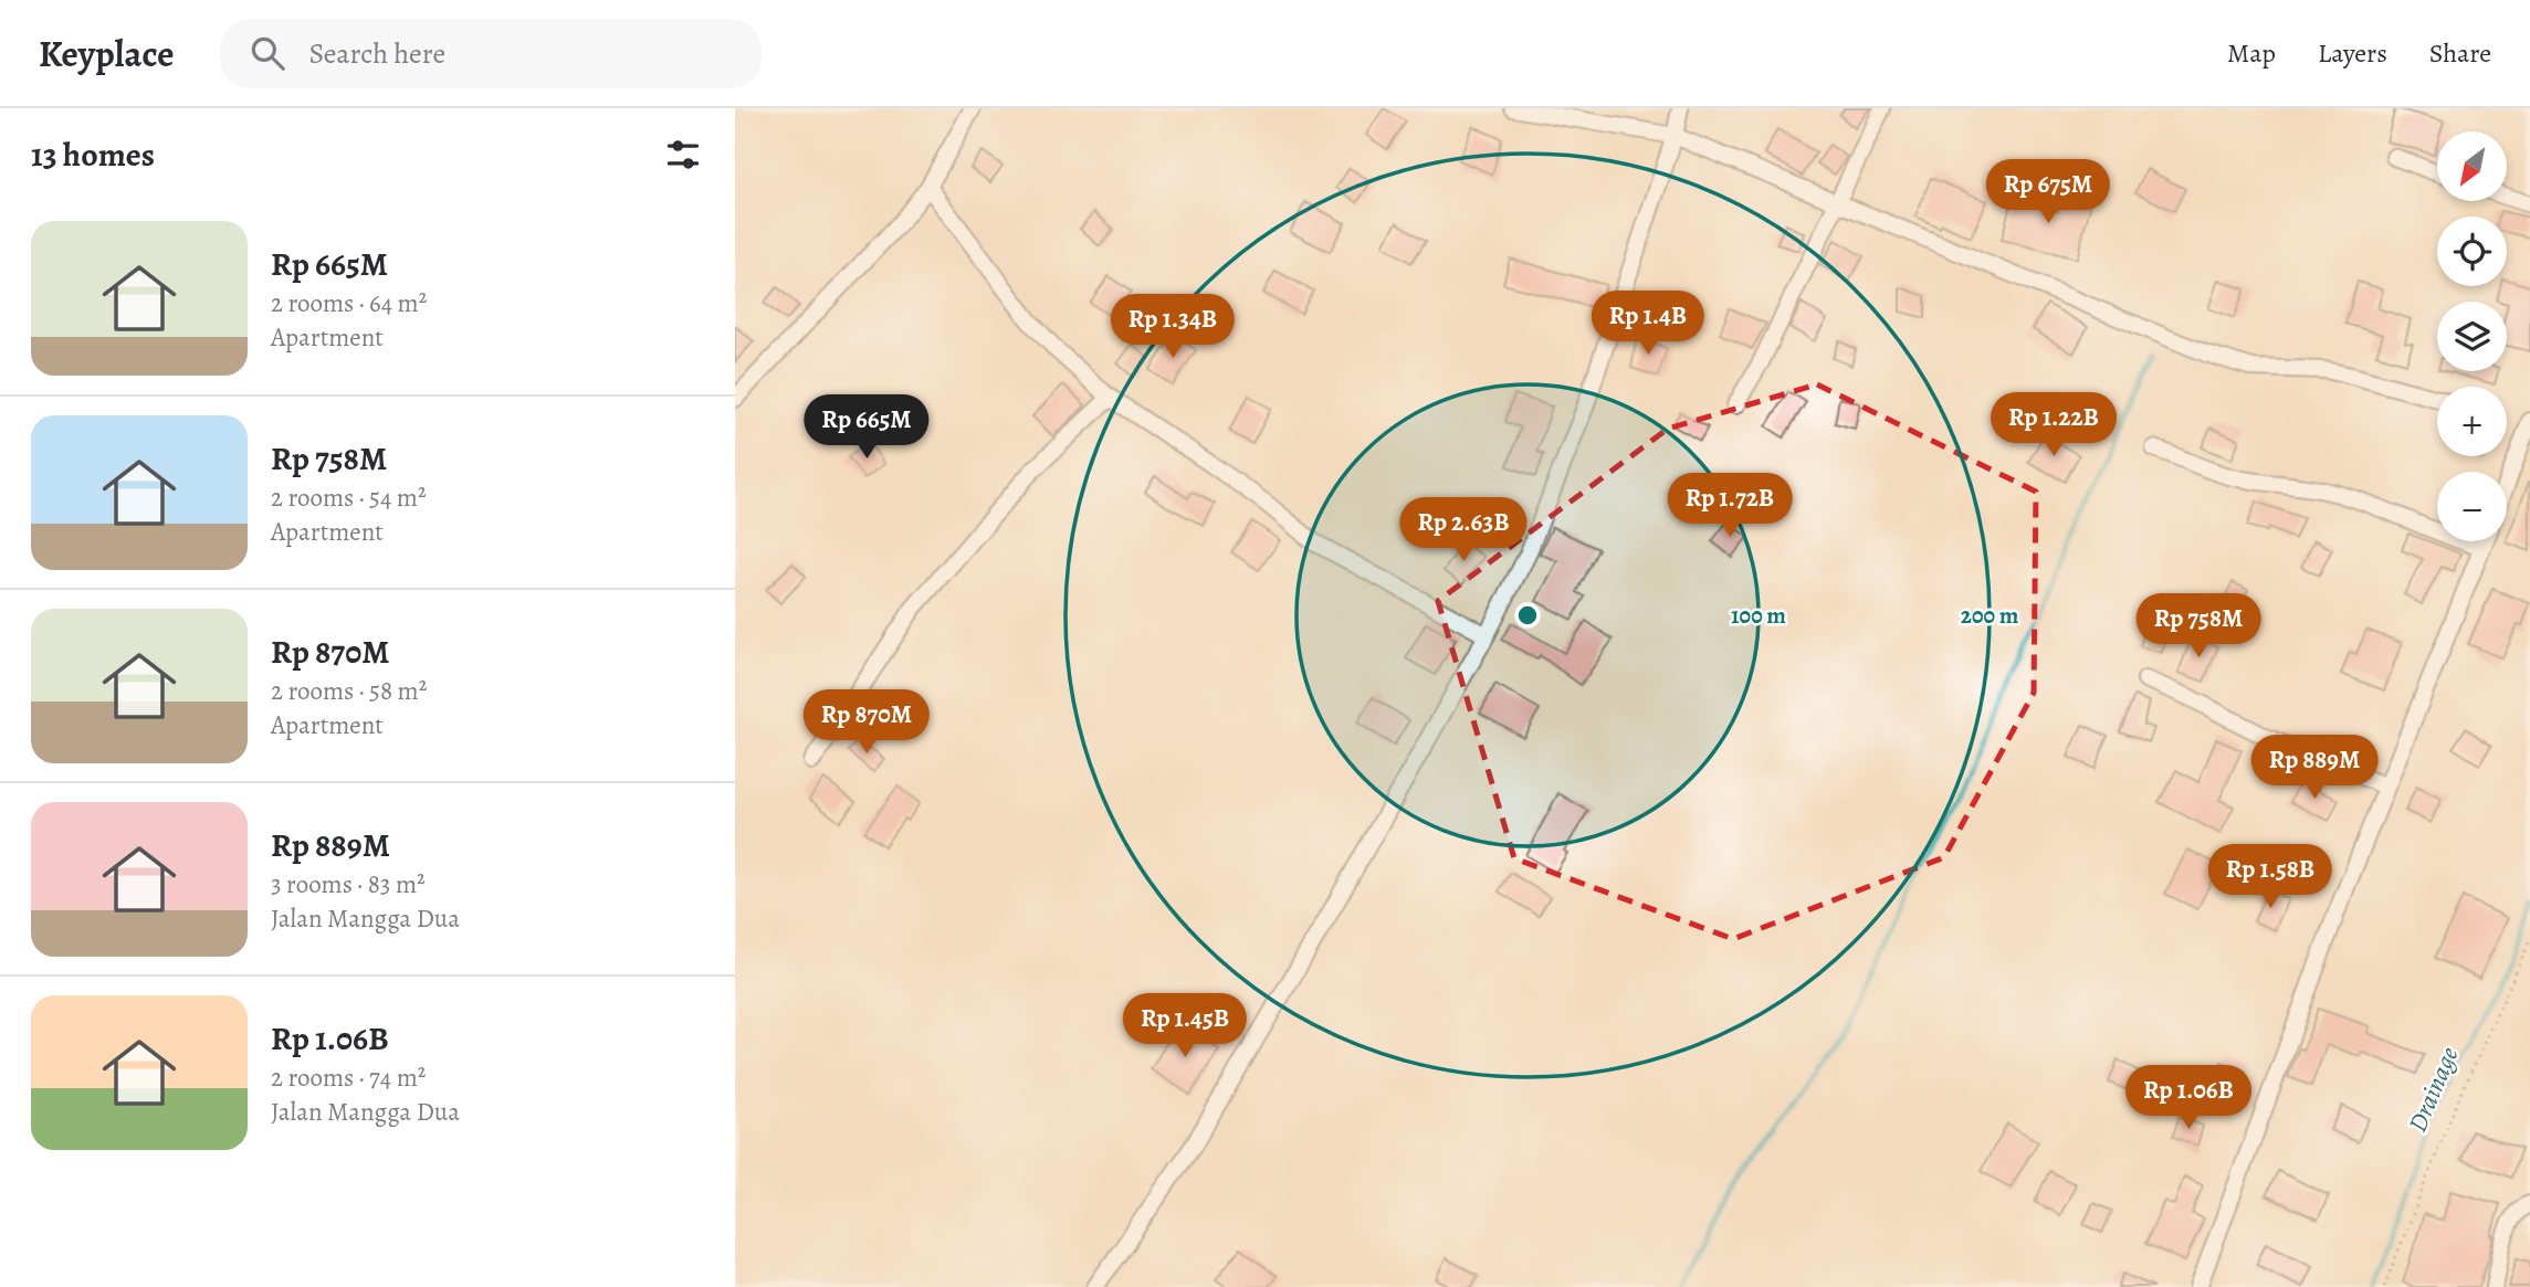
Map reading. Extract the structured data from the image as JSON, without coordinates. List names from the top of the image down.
{
  "water": ["Drainage"],
  "north": "bottom left",
  "page": {
    "header": "Keyplace",
    "search": "Search here",
    "nav": ["Map", "Layers", "Share"],
    "heading": "13 homes",
    "map_buttons": ["+", "−"],
    "price": [
      "Rp 675M",
      "Rp 1.4B",
      "Rp 1.34B",
      "Rp 1.22B",
      "Rp 665M",
      "Rp 1.72B",
      "Rp 2.63B",
      "Rp 758M",
      "Rp 870M",
      "Rp 889M",
      "Rp 1.58B",
      "Rp 1.45B",
      "Rp 1.06B"
    ],
    "list": [
      {
        "name": "Rp 665M",
        "note": "2 rooms · 64 m² · Apartment"
      },
      {
        "name": "Rp 758M",
        "note": "2 rooms · 54 m² · Apartment"
      },
      {
        "name": "Rp 870M",
        "note": "2 rooms · 58 m² · Apartment"
      },
      {
        "name": "Rp 889M",
        "note": "3 rooms · 83 m² · Jalan Mangga Dua"
      },
      {
        "name": "Rp 1.06B",
        "note": "2 rooms · 74 m² · Jalan Mangga Dua"
      }
    ]
  },
  "rings": ["100 m", "200 m"]
}
